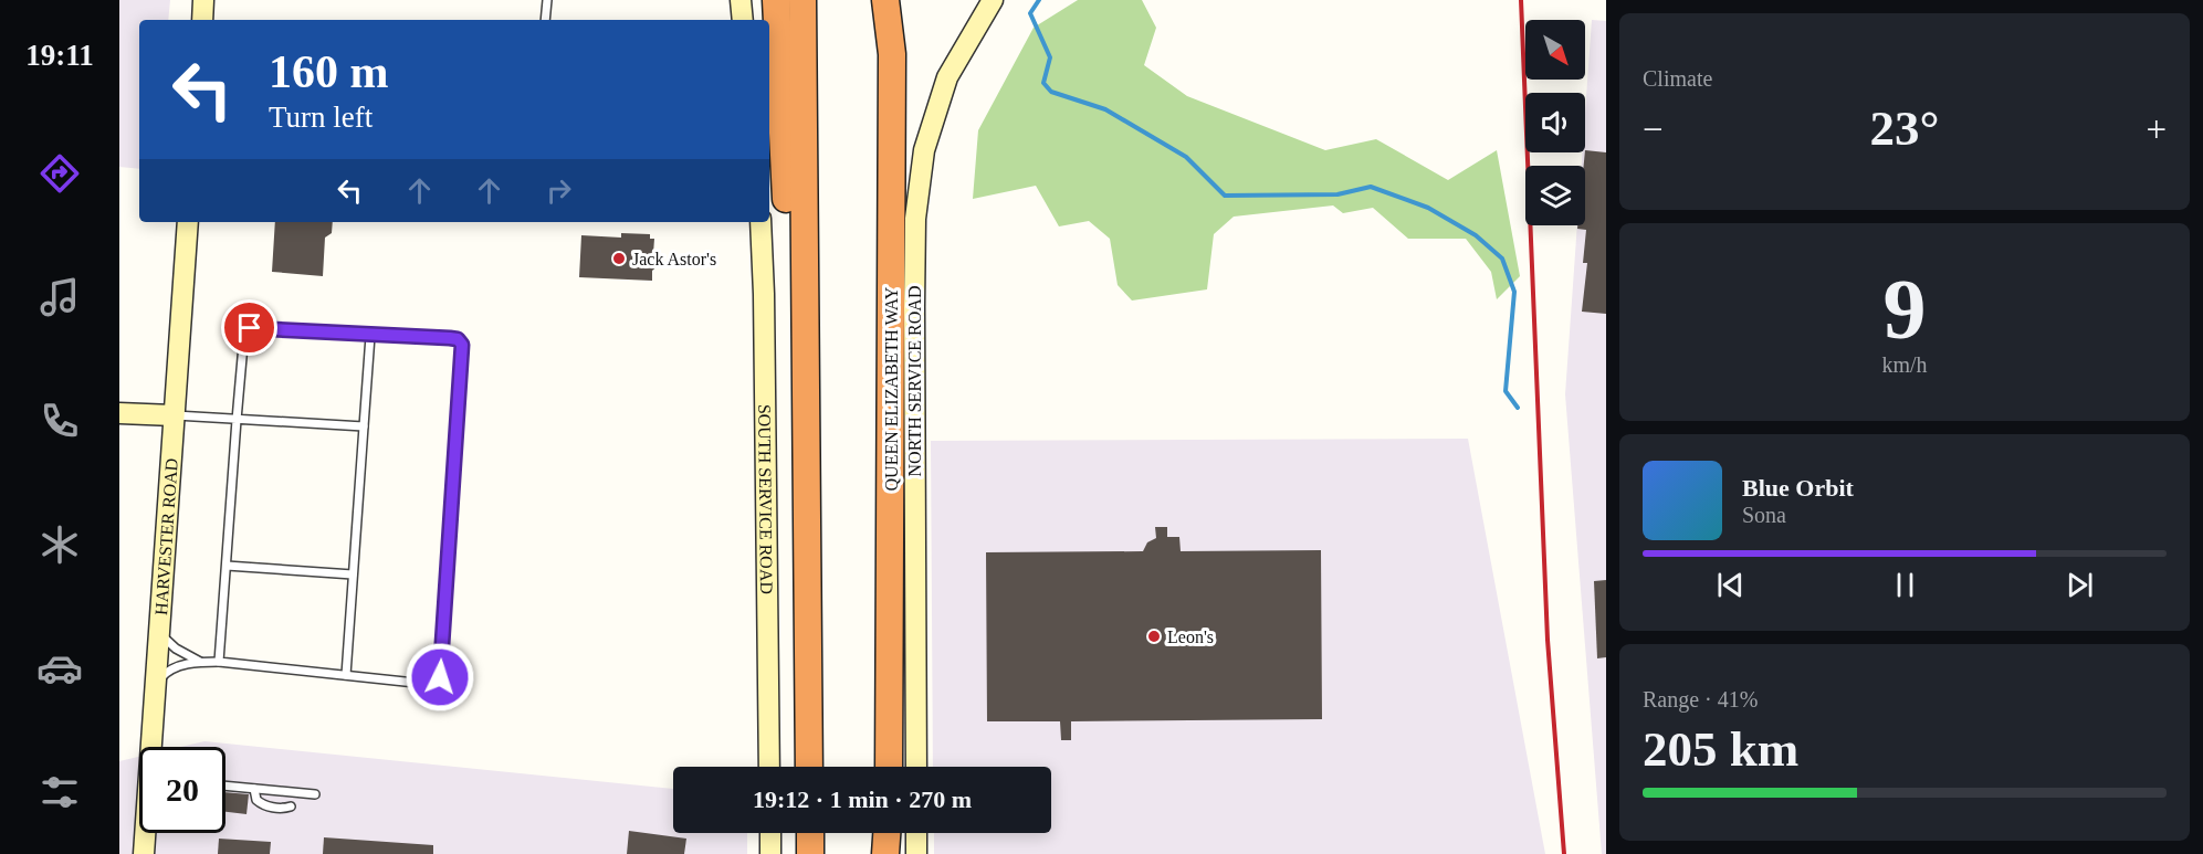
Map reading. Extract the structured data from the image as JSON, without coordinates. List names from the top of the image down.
{
  "streets": {
    "highway": ["QUEEN ELIZABETH WAY"],
    "street": ["NORTH SERVICE ROAD", "SOUTH SERVICE ROAD", "HARVESTER ROAD"]
  },
  "places": ["Jack Astor's", "Leon's"],
  "north": "bottom right",
  "page": {
    "tabs": "19:11",
    "tile": [
      "Climate",
      ["9", "km/h"],
      ["Range · 41%", "205 km"]
    ],
    "turn": ["160 m", "Turn left"],
    "heat": ["−", "23°", "+"],
    "song": ["Blue Orbit", "Sona"],
    "limit": "20",
    "trip": "19:12 · 1 min · 270 m"
  }
}
